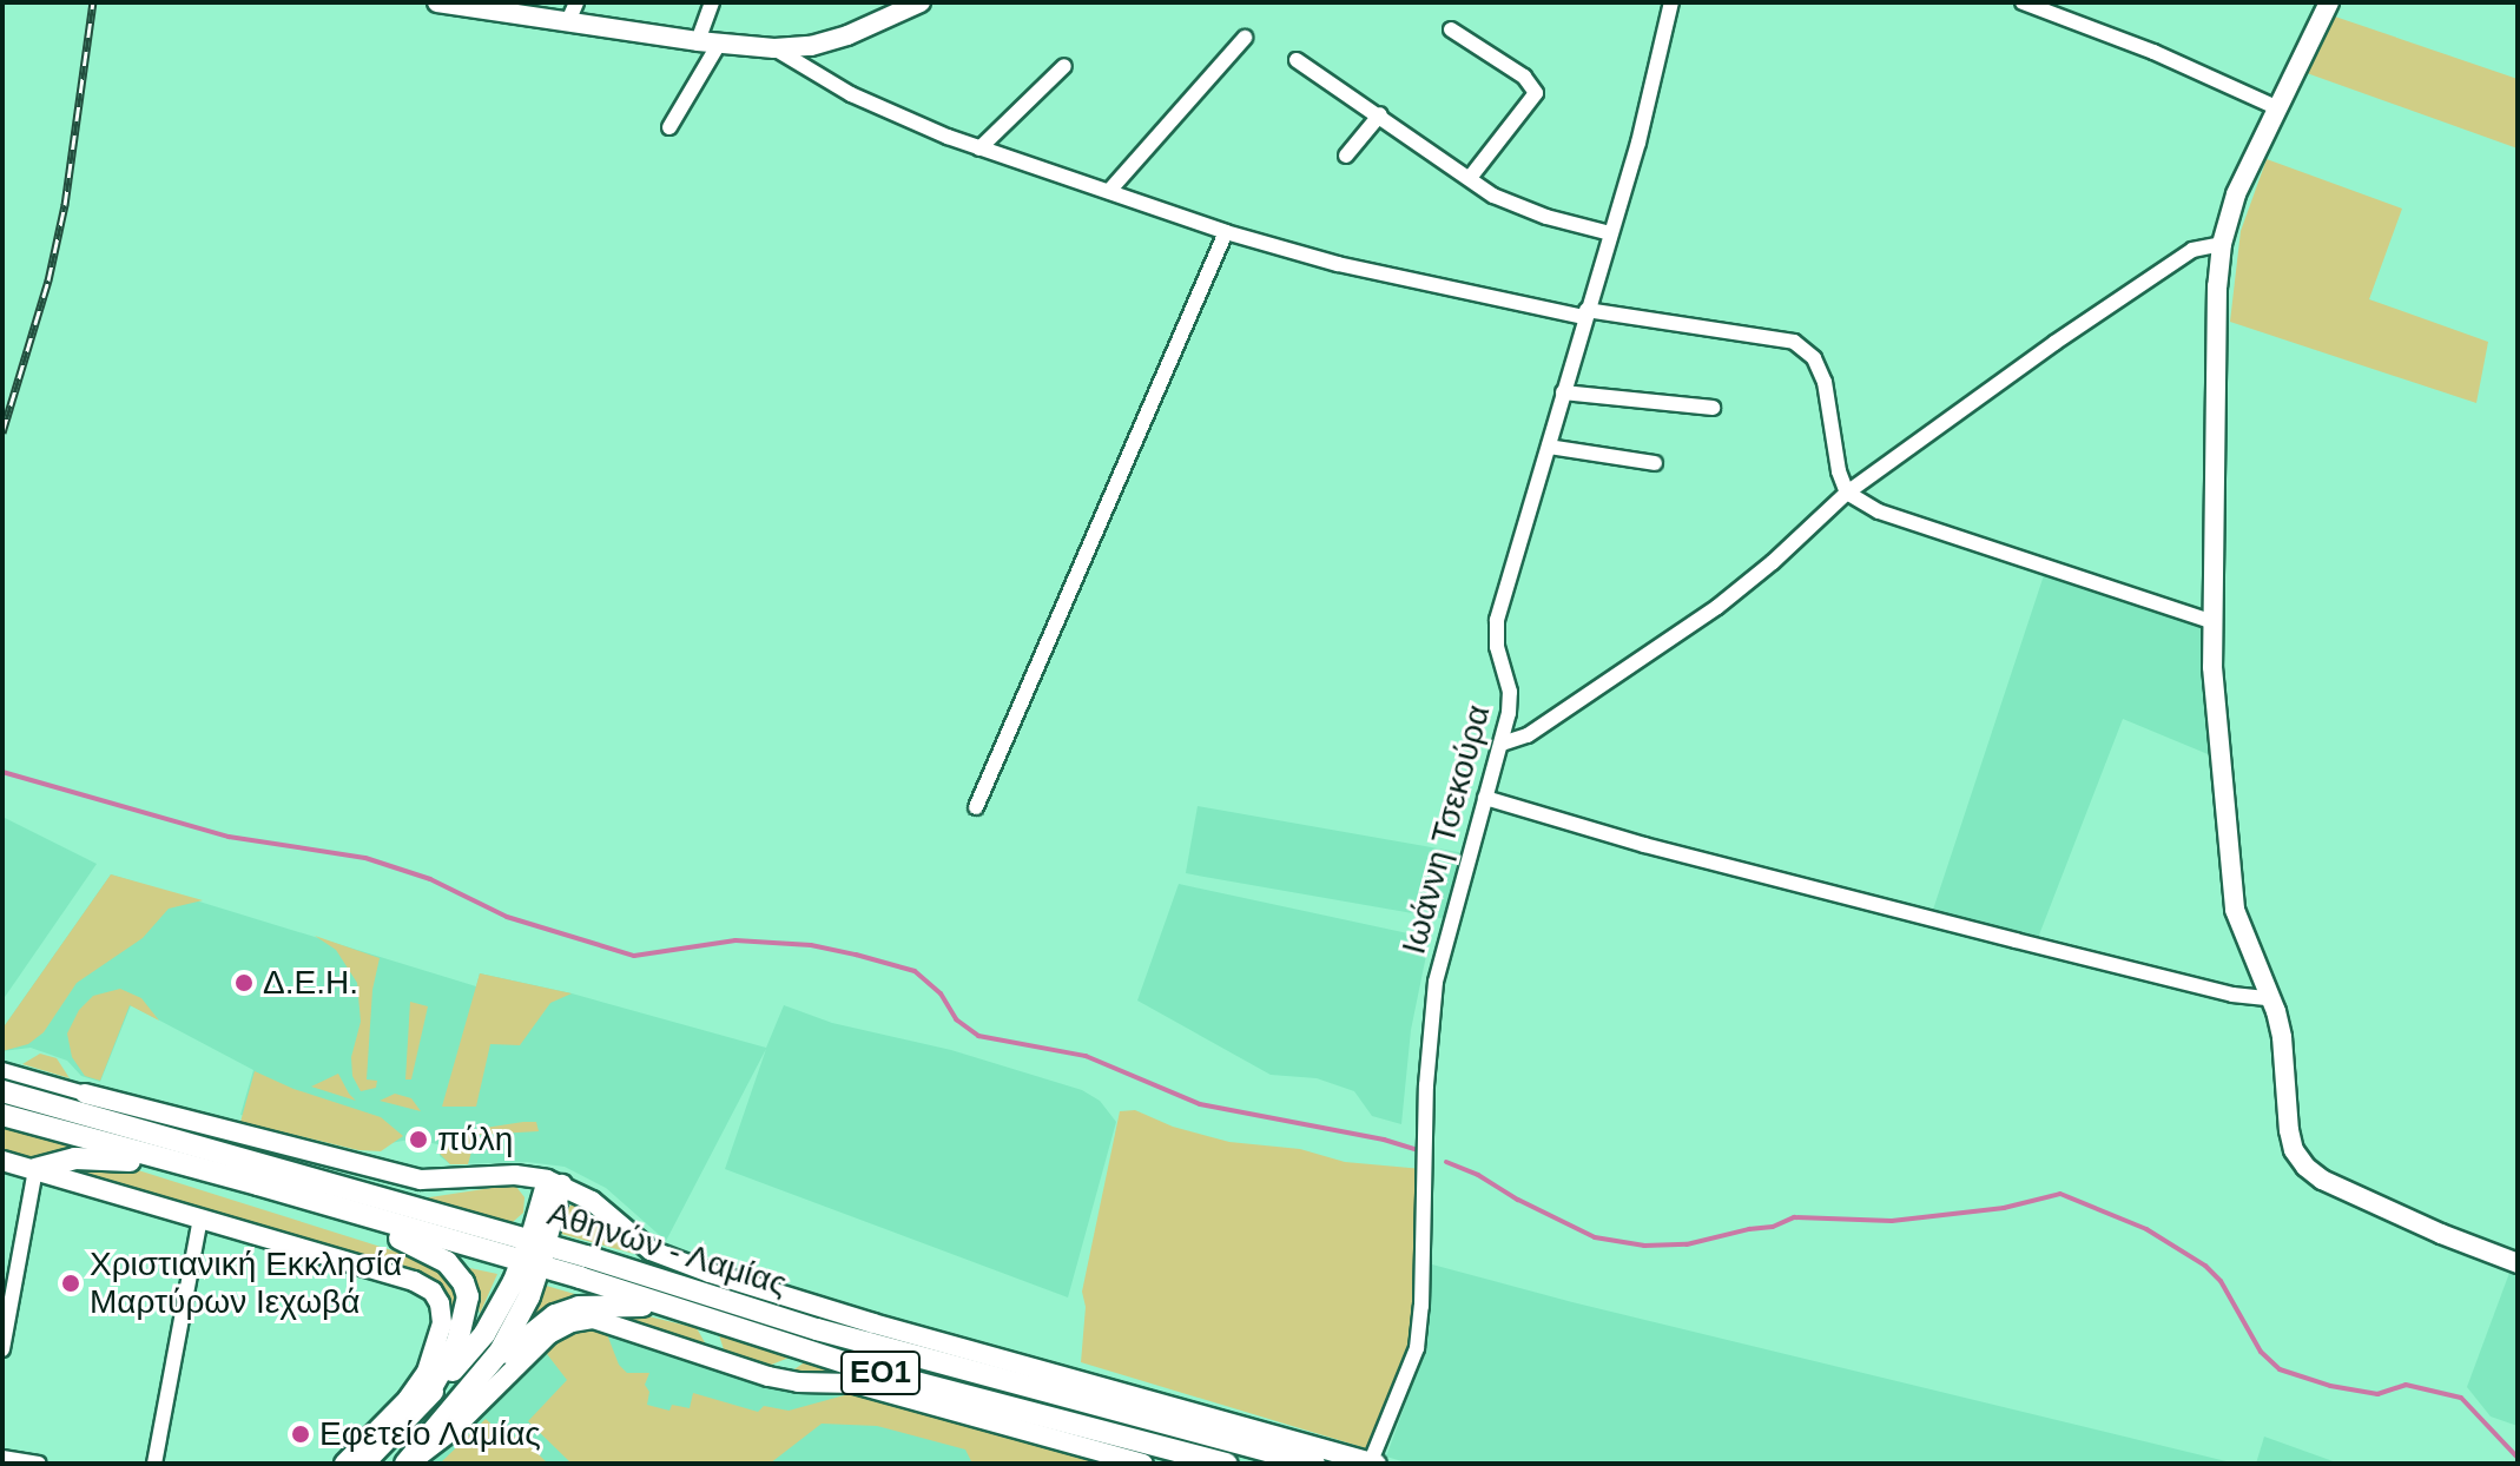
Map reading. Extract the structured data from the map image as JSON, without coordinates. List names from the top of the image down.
{
  "streets": {
    "main road": ["Αθηνών - Λαμίας", "ΕΟ1"],
    "street": ["Ιωάννη Τσεκούρα"]
  },
  "places": [
    "Δ.Ε.Η.",
    "πύλη",
    "Χριστιανική Εκκλησία Μαρτύρων Ιεχωβά",
    "Εφετείο Λαμίας"
  ]
}
